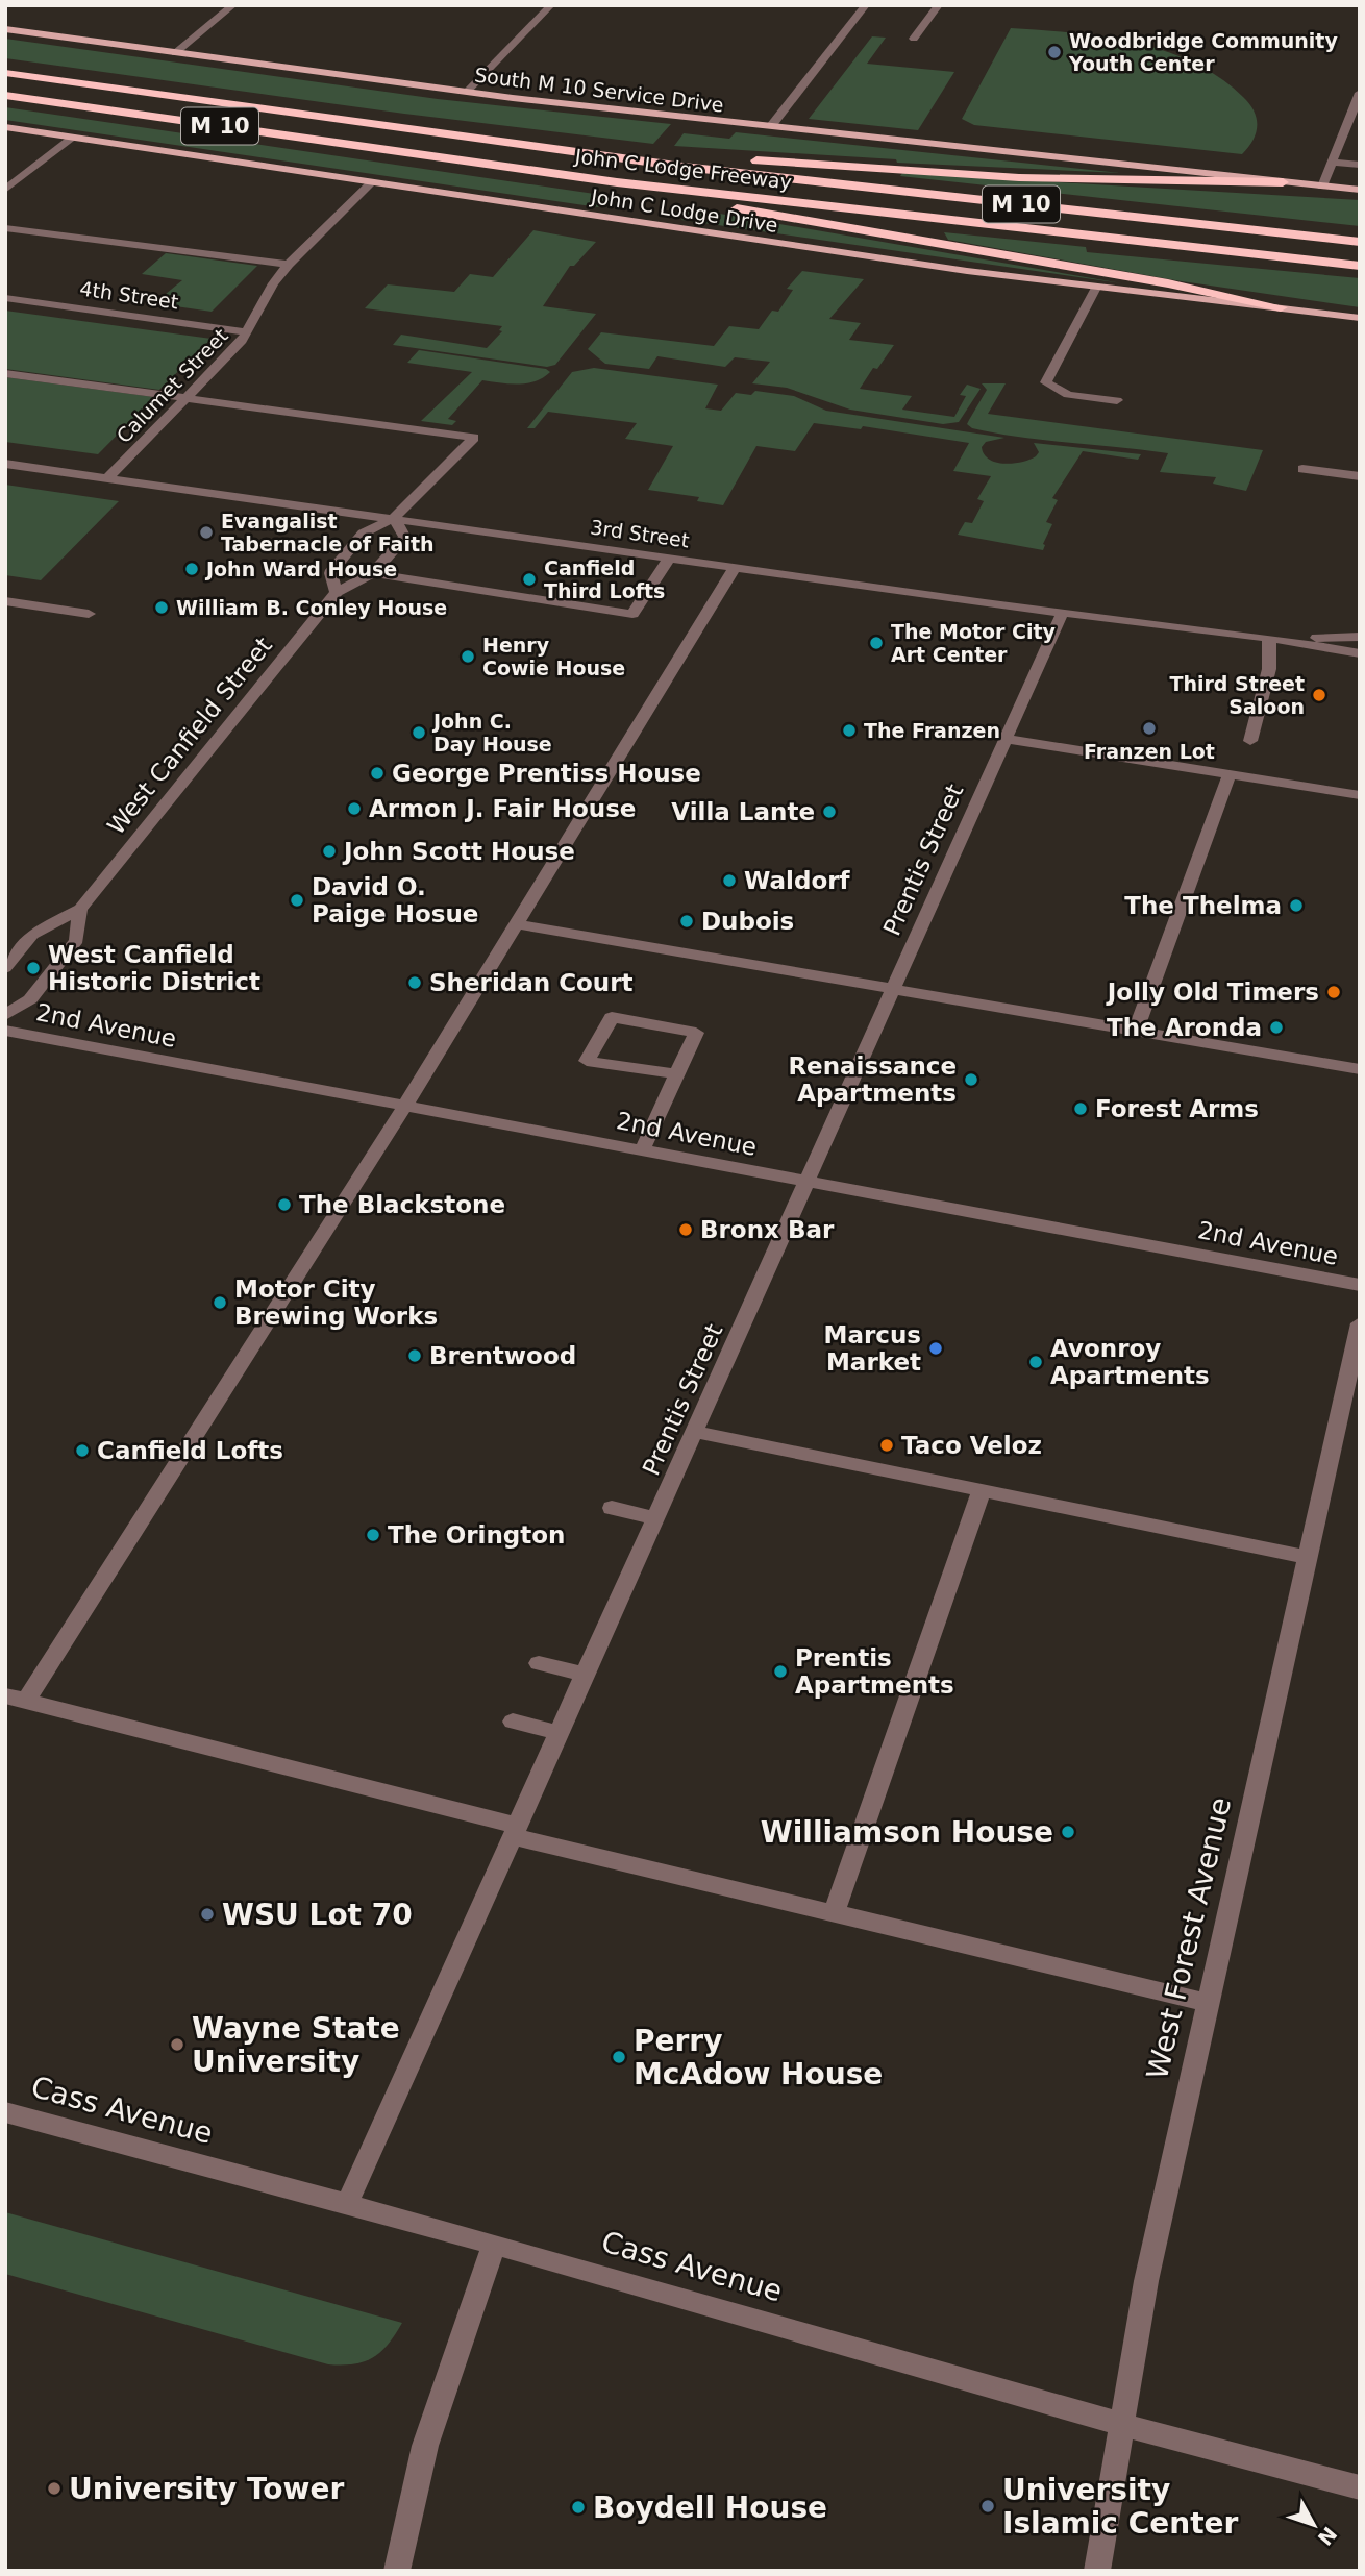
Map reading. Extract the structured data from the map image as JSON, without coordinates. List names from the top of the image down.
{
  "streets": {
    "highway": ["M 10", "John C Lodge Freeway"],
    "main road": ["South M 10 Service Drive", "John C Lodge Drive"],
    "street": [
      "4th Street",
      "Calumet Street",
      "3rd Street",
      "West Canfield Street",
      "Prentis Street",
      "2nd Avenue",
      "West Forest Avenue",
      "Cass Avenue"
    ]
  },
  "crossings": [
    ["John C Lodge Drive", "Calumet Street"],
    ["4th Street", "Calumet Street"],
    ["Calumet Street", "3rd Street"],
    ["3rd Street", "West Canfield Street"],
    ["3rd Street", "Prentis Street"],
    ["Prentis Street", "2nd Avenue"],
    ["Prentis Street", "Cass Avenue"],
    ["West Forest Avenue", "Cass Avenue"]
  ],
  "places": [
    "Woodbridge Community Youth Center",
    "Evangalist Tabernacle of Faith",
    "John Ward House",
    "Canfield Third Lofts",
    "William B. Conley House",
    "The Motor City Art Center",
    "Henry Cowie House",
    "Third Street Saloon",
    "Franzen Lot",
    "The Franzen",
    "John C. Day House",
    "George Prentiss House",
    "Armon J. Fair House",
    "Villa Lante",
    "John Scott House",
    "Waldorf",
    "David O. Paige Hosue",
    "The Thelma",
    "Dubois",
    "West Canfield Historic District",
    "Sheridan Court",
    "Jolly Old Timers",
    "The Aronda",
    "Renaissance Apartments",
    "Forest Arms",
    "The Blackstone",
    "Bronx Bar",
    "Motor City Brewing Works",
    "Marcus Market",
    "Brentwood",
    "Avonroy Apartments",
    "Taco Veloz",
    "Canfield Lofts",
    "The Orington",
    "Prentis Apartments",
    "Williamson House",
    "WSU Lot 70",
    "Wayne State University",
    "Perry McAdow House",
    "University Tower",
    "University Islamic Center",
    "Boydell House"
  ],
  "north": "bottom right"
}
